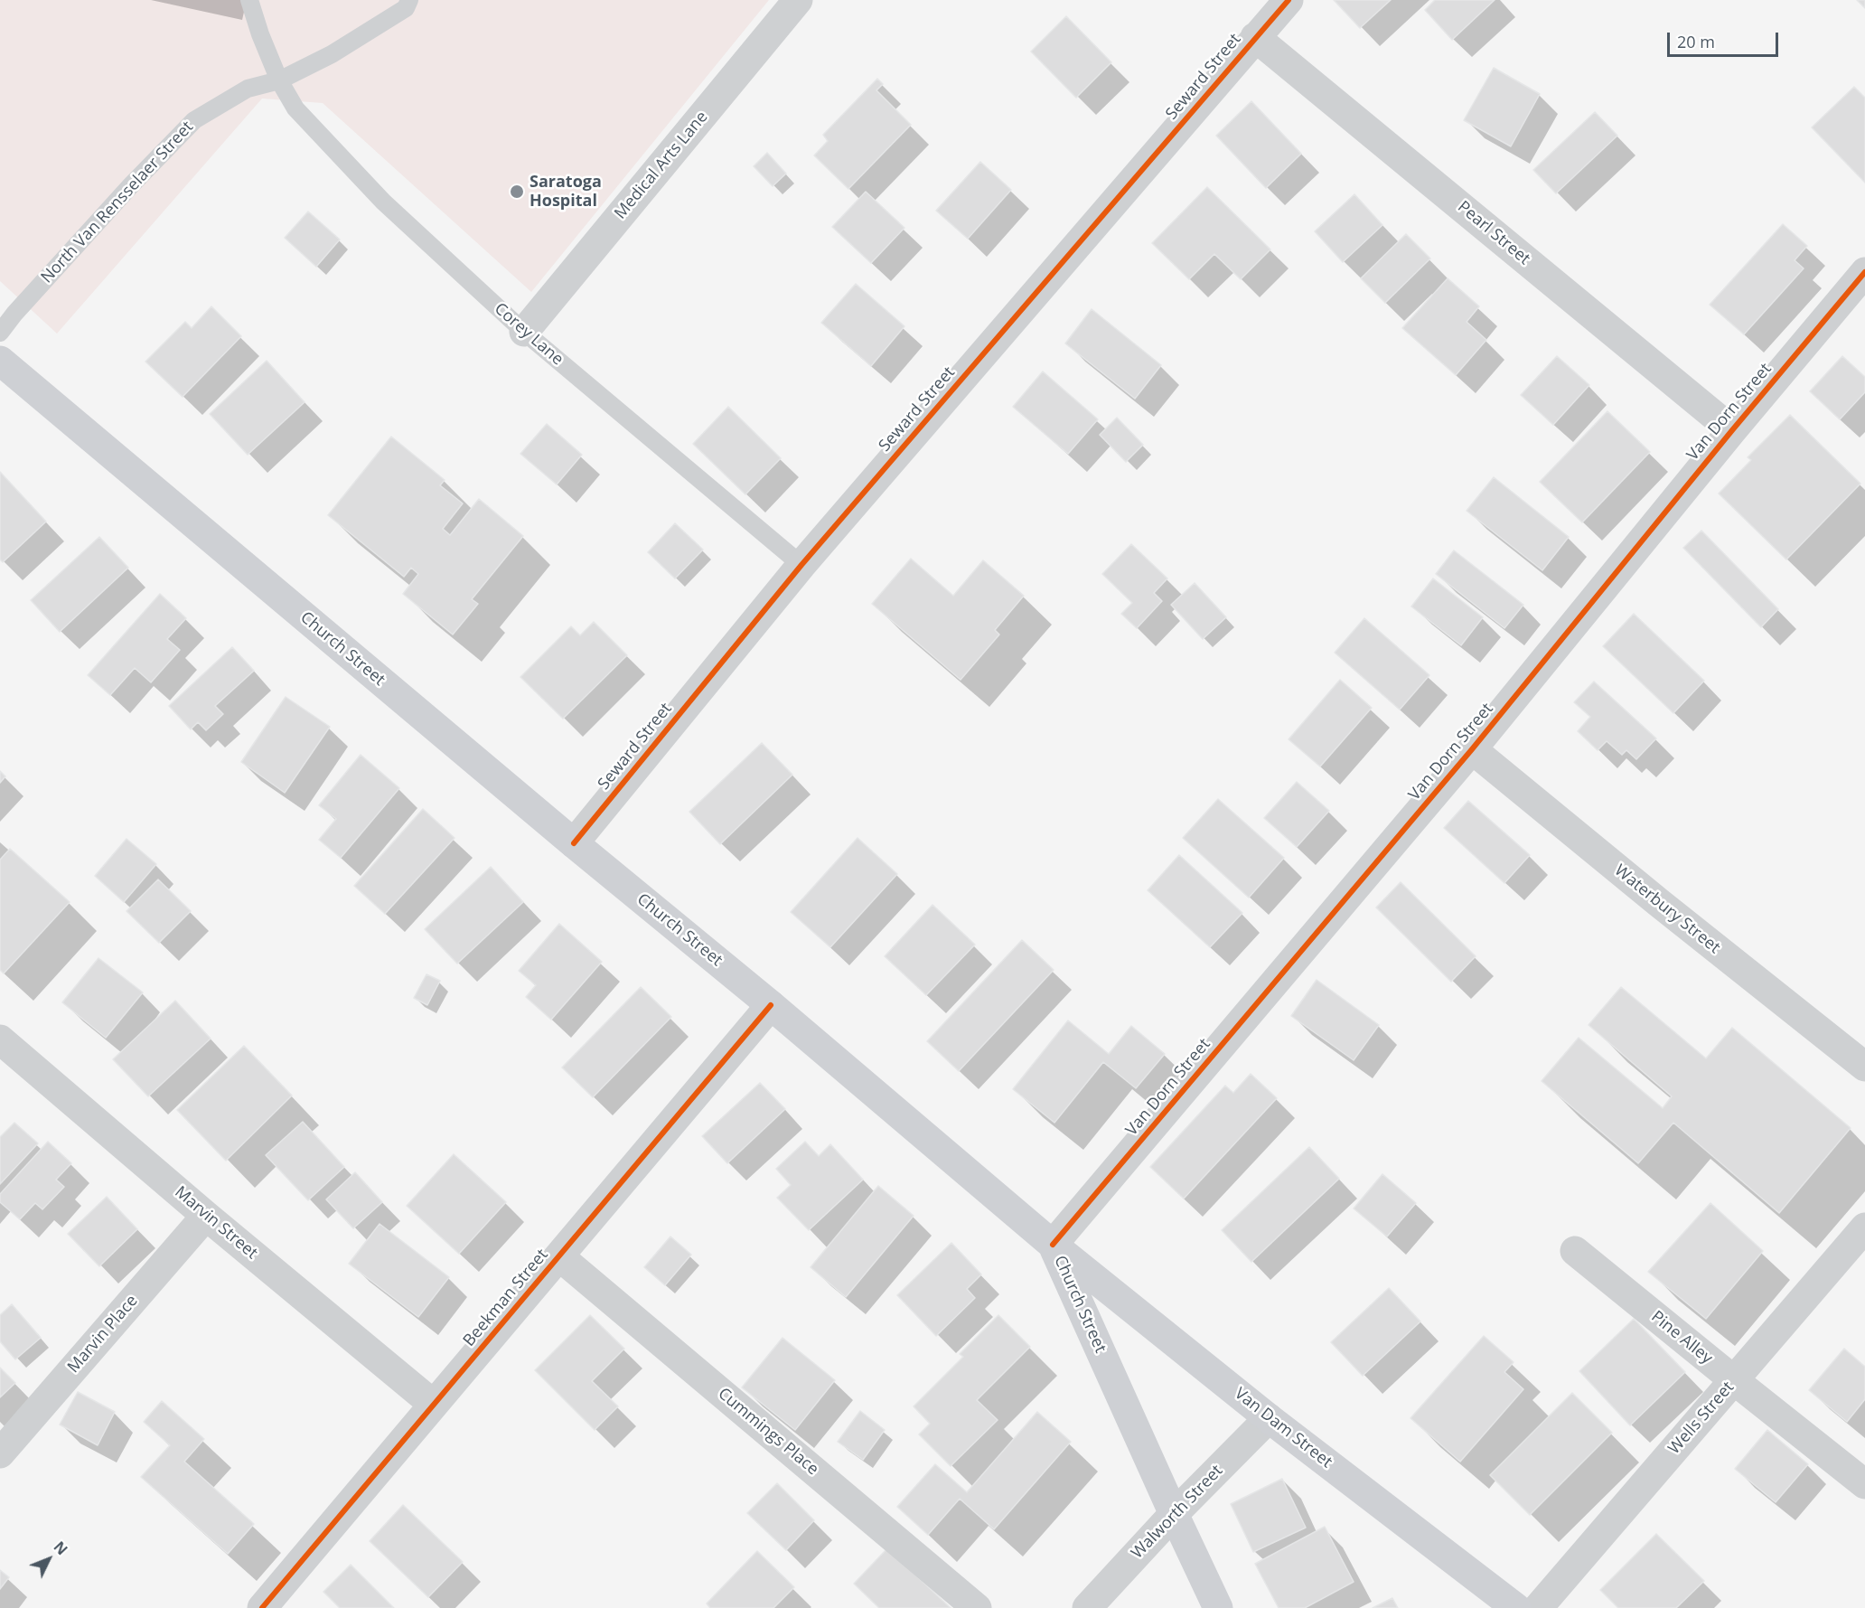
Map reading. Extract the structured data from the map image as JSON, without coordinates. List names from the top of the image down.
{
  "streets": {
    "main road": ["Church Street", "Van Dam Street"],
    "street": [
      "Seward Street",
      "Medical Arts Lane",
      "Pearl Street",
      "Van Dorn Street",
      "Waterbury Street",
      "Marvin Street",
      "Beekman Street",
      "Marvin Place",
      "Pine Alley",
      "Wells Street",
      "Cummings Place",
      "Walworth Street"
    ],
    "lane": ["North Van Rensselaer Street", "Corey Lane"]
  },
  "crossings": [
    ["Seward Street", "Pearl Street"],
    ["Seward Street", "Corey Lane"],
    ["Seward Street", "Church Street"],
    ["Medical Arts Lane", "Corey Lane"],
    ["North Van Rensselaer Street", "Corey Lane"],
    ["Pearl Street", "Van Dorn Street"],
    ["Van Dorn Street", "Church Street"],
    ["Van Dorn Street", "Waterbury Street"],
    ["Van Dorn Street", "Van Dam Street"],
    ["Church Street", "Beekman Street"],
    ["Church Street", "Van Dam Street"],
    ["Church Street", "Walworth Street"],
    ["Marvin Street", "Beekman Street"],
    ["Marvin Street", "Marvin Place"],
    ["Beekman Street", "Cummings Place"],
    ["Pine Alley", "Wells Street"],
    ["Van Dam Street", "Walworth Street"]
  ],
  "places": ["Saratoga Hospital"],
  "scale_bar": "20 m",
  "north": "top right"
}
